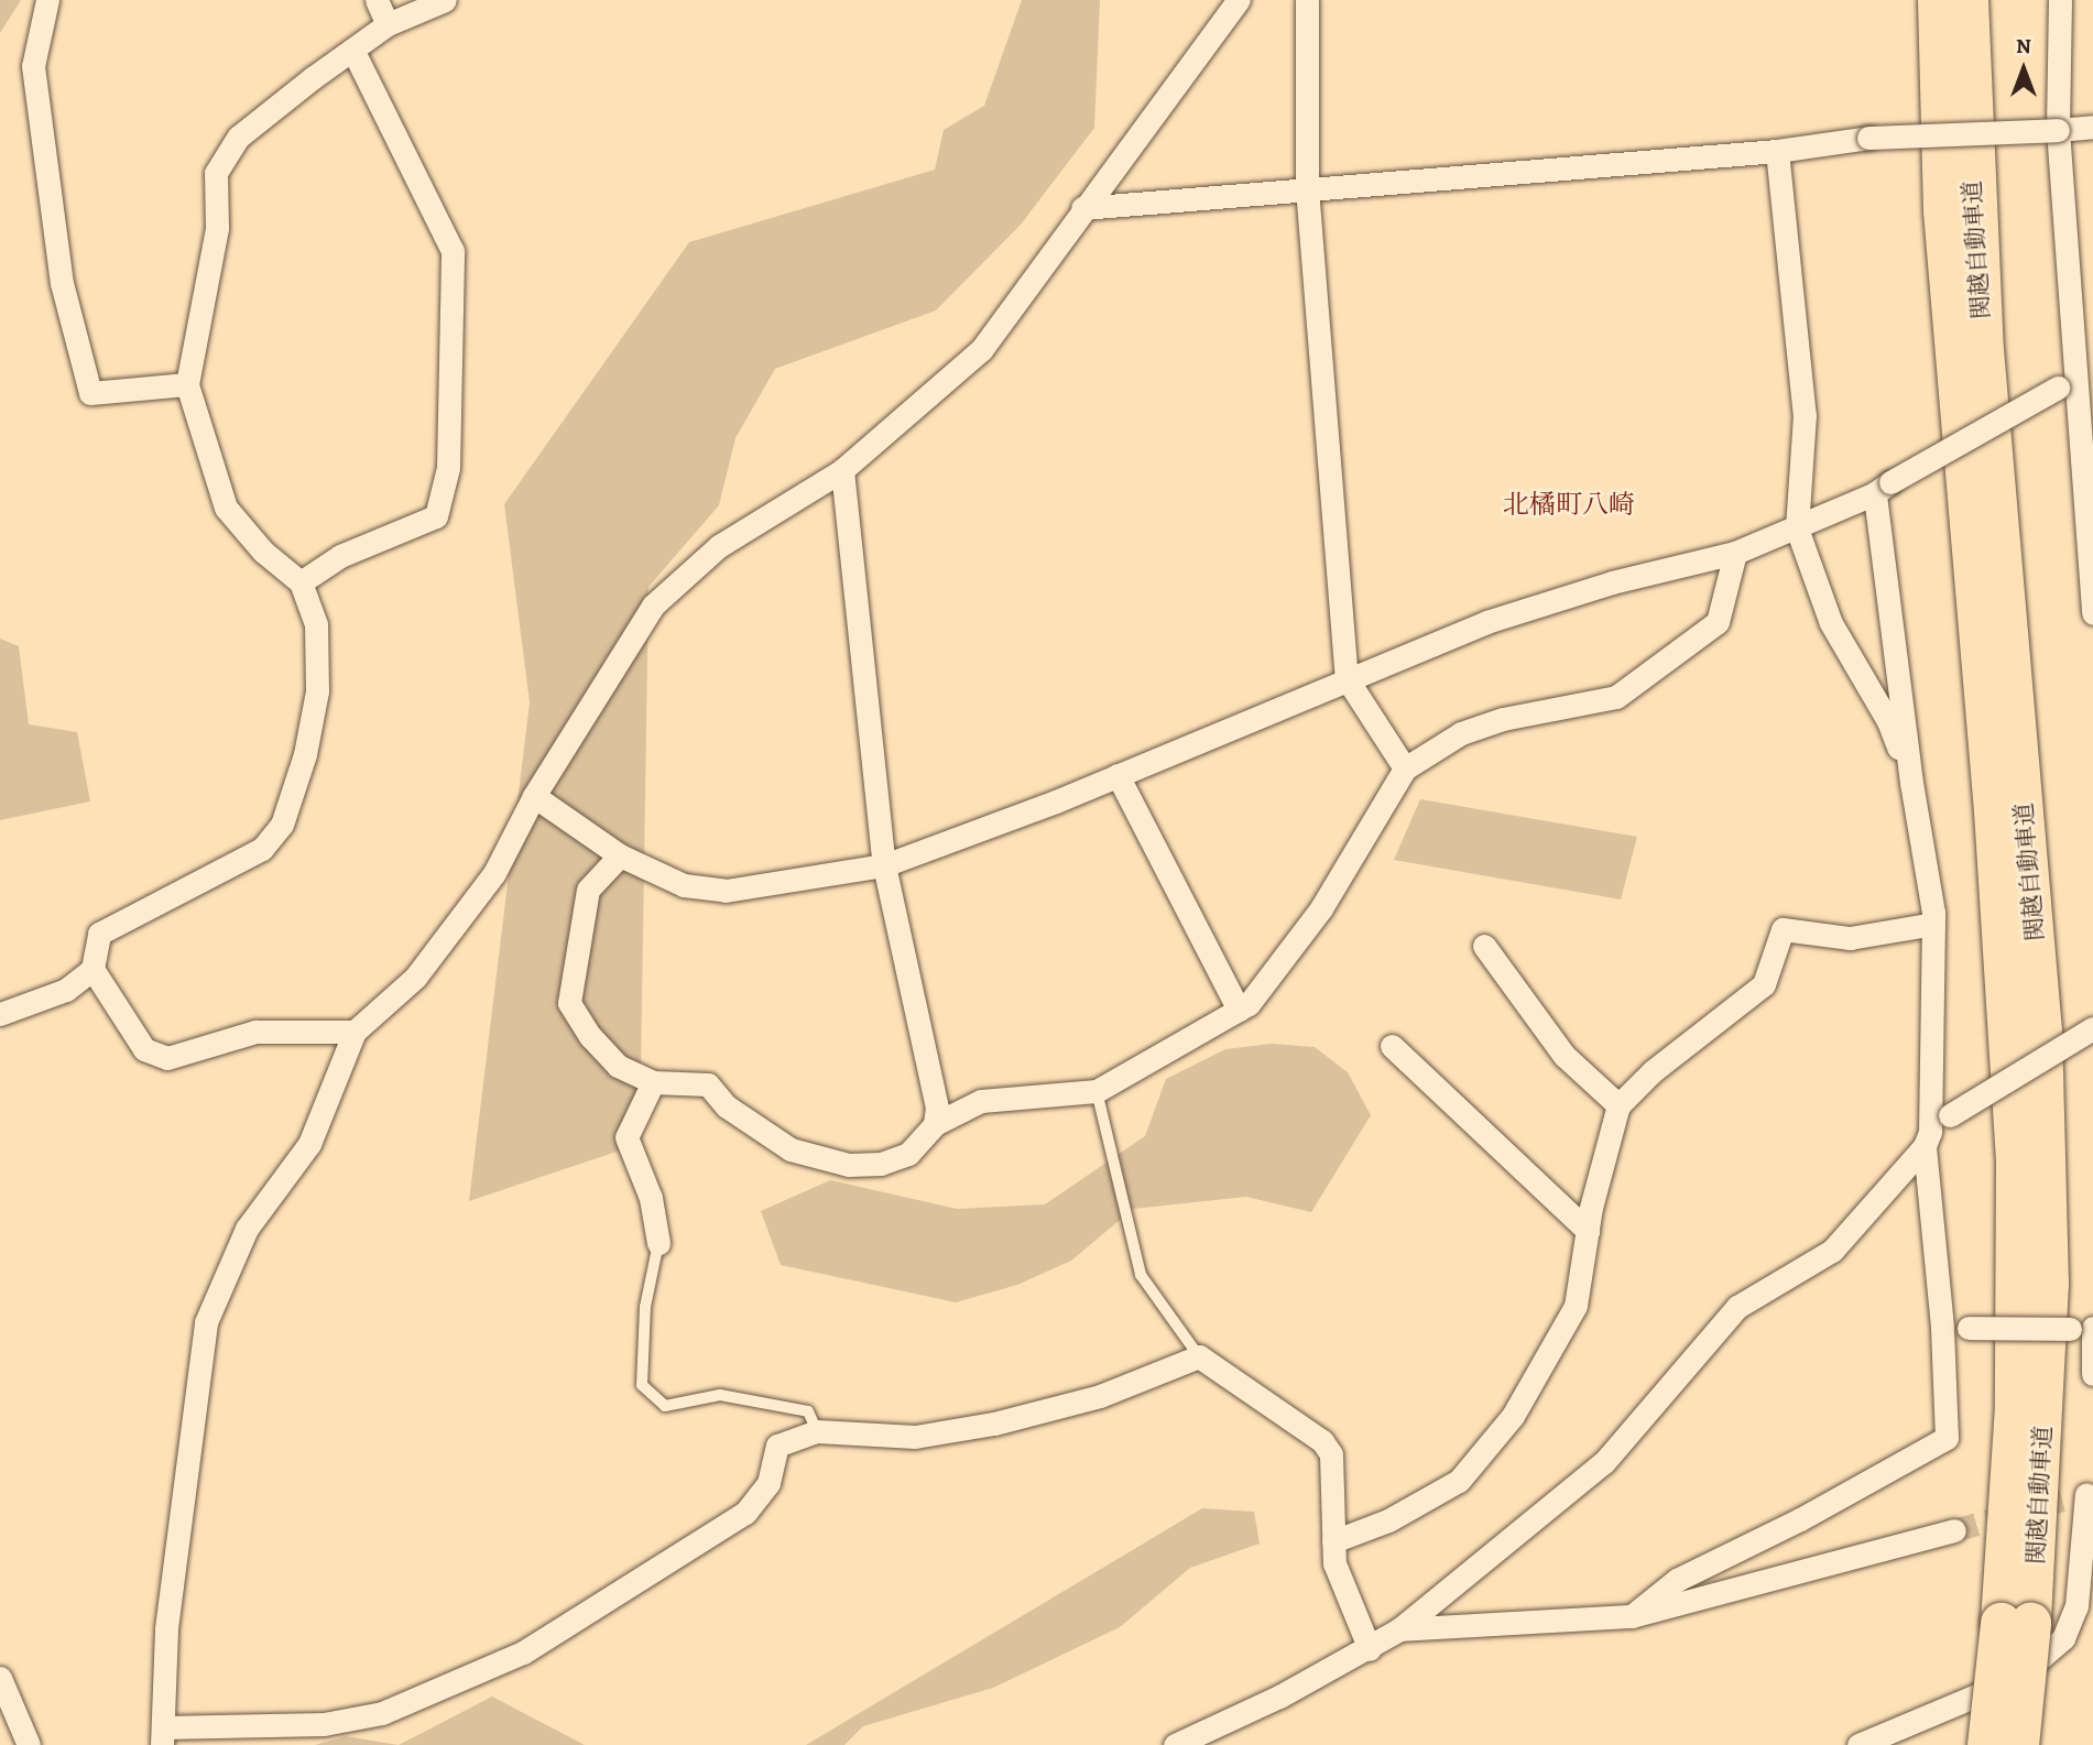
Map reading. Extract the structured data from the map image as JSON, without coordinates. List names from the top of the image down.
{
  "streets": {
    "highway": ["関越自動車道"]
  },
  "districts": ["北橘町八崎"],
  "north": "top"
}
